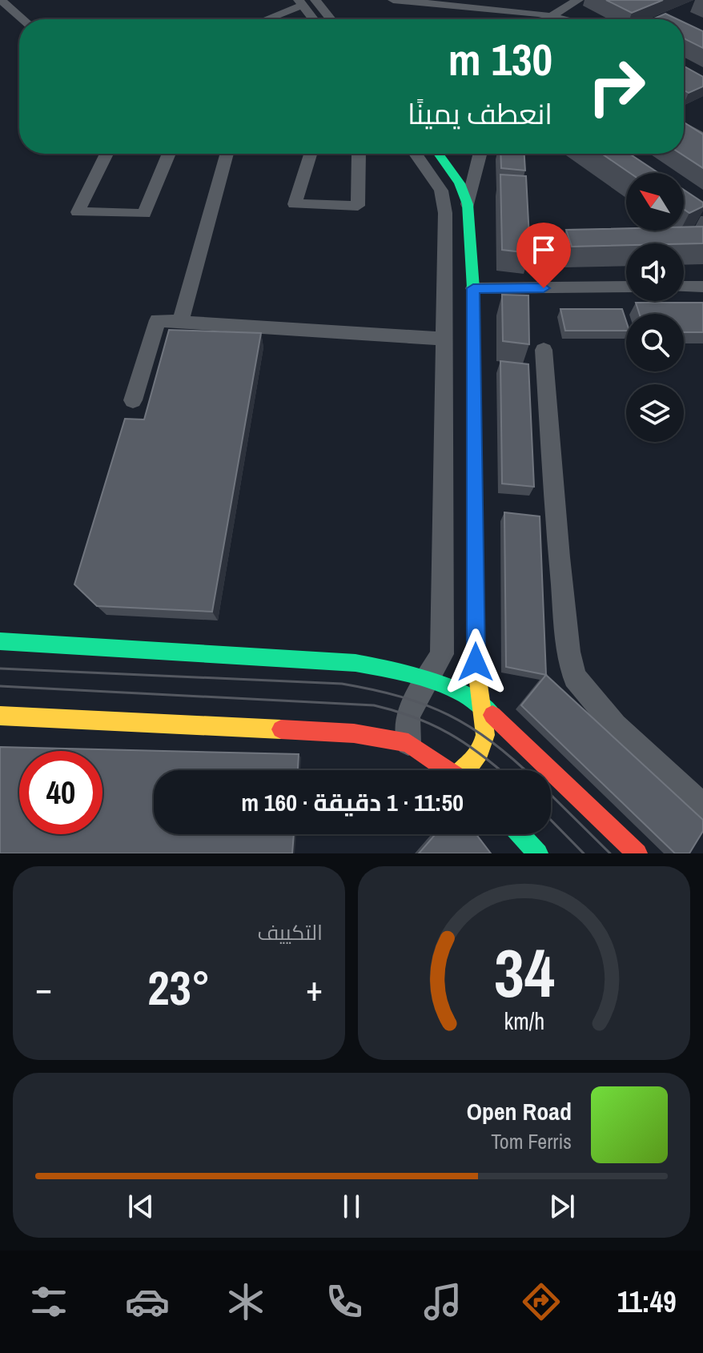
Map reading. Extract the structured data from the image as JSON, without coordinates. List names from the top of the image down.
{
  "north": "top left",
  "page": {
    "turn": ["130 m", "انعطف يمينًا"],
    "limit": "40",
    "trip": "11:50 · 1 دقيقة · 160 m",
    "tile": "التكييف",
    "heat": ["−", "23°", "+"],
    "song": ["Open Road", "Tom Ferris"],
    "tabs": "11:49",
    "gauge": ["34", "km/h"]
  }
}
